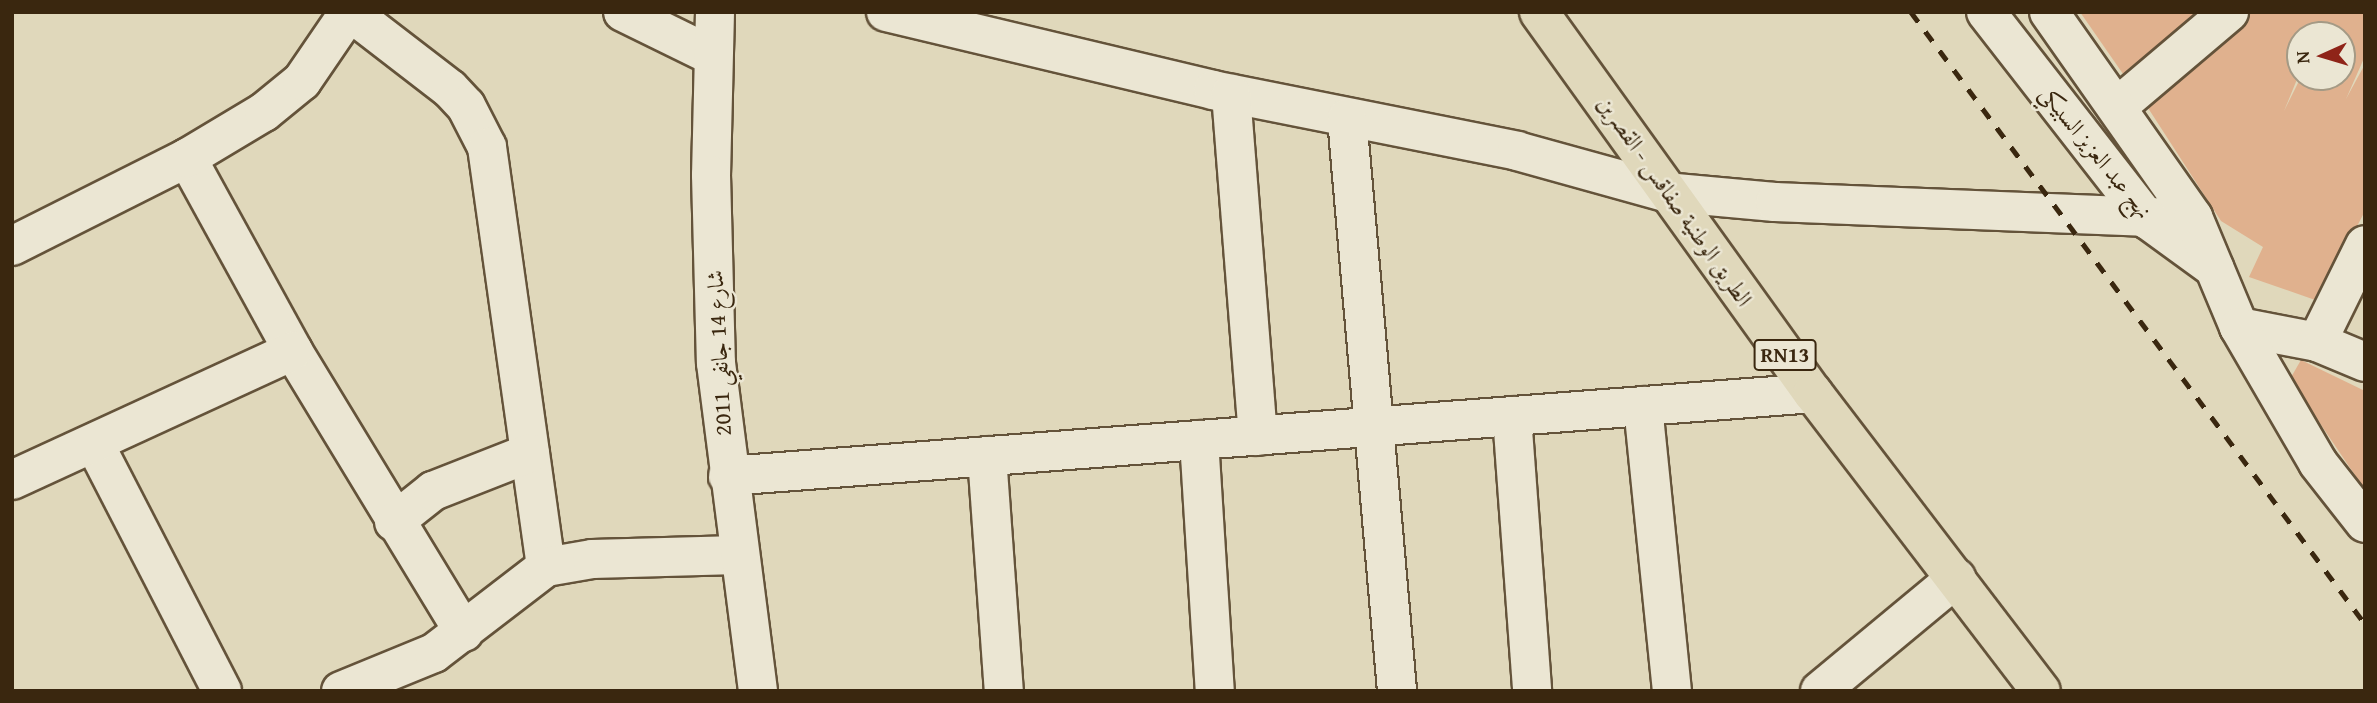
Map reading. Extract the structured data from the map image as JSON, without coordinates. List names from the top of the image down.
{
  "streets": {
    "main road": ["الطريق الوطنية صفاقس - القصرين", "RN13"],
    "street": ["نهج عبد العزيز السبيكي", "شارع 14 جانفي 2011"]
  },
  "north": "left"
}
